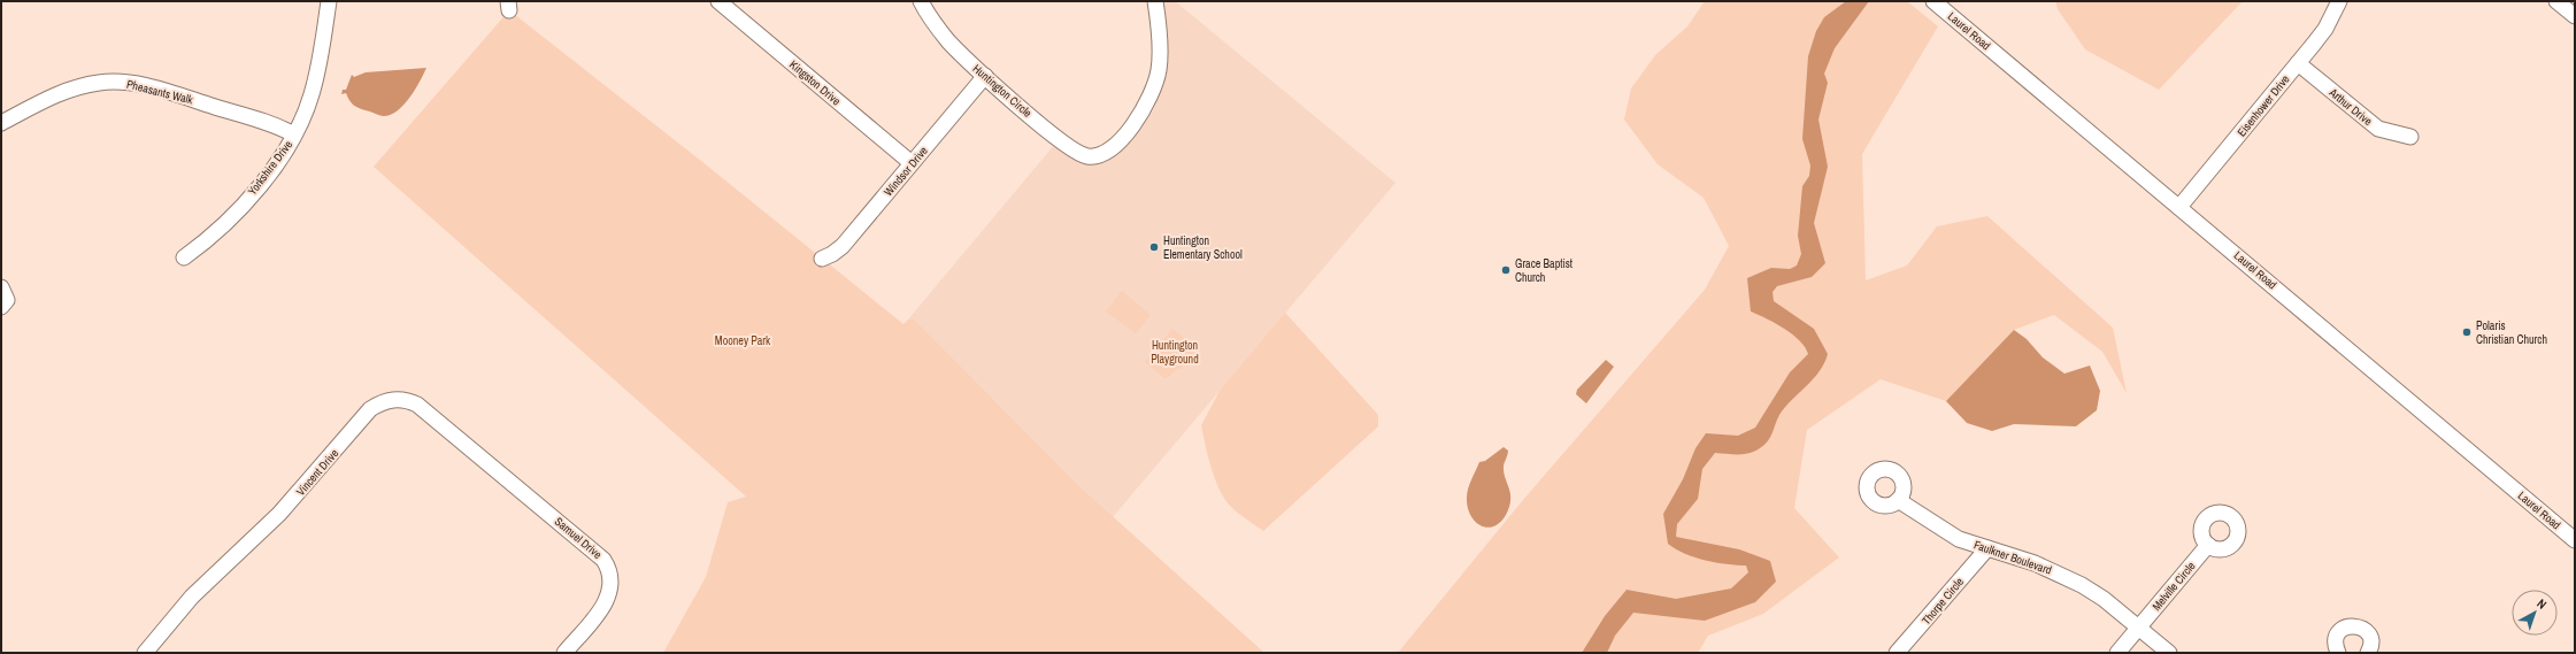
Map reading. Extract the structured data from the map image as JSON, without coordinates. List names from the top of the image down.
{
  "streets": {
    "street": [
      "Laurel Road",
      "Kingston Drive",
      "Huntington Circle",
      "Pheasants Walk",
      "Eisenhower Drive",
      "Arthur Drive",
      "Yorkshire Drive",
      "Windsor Drive",
      "Vincent Drive",
      "Samuel Drive",
      "Faulkner Boulevard",
      "Melville Circle",
      "Thorpe Circle"
    ]
  },
  "crossings": [
    ["Laurel Road", "Eisenhower Drive"],
    ["Kingston Drive", "Windsor Drive"],
    ["Huntington Circle", "Windsor Drive"],
    ["Pheasants Walk", "Yorkshire Drive"],
    ["Eisenhower Drive", "Arthur Drive"],
    ["Vincent Drive", "Samuel Drive"],
    ["Faulkner Boulevard", "Melville Circle"],
    ["Faulkner Boulevard", "Thorpe Circle"]
  ],
  "parks": ["Mooney Park", "Huntington Playground"],
  "places": ["Huntington Elementary School", "Grace Baptist Church", "Polaris Christian Church"],
  "north": "top right"
}
